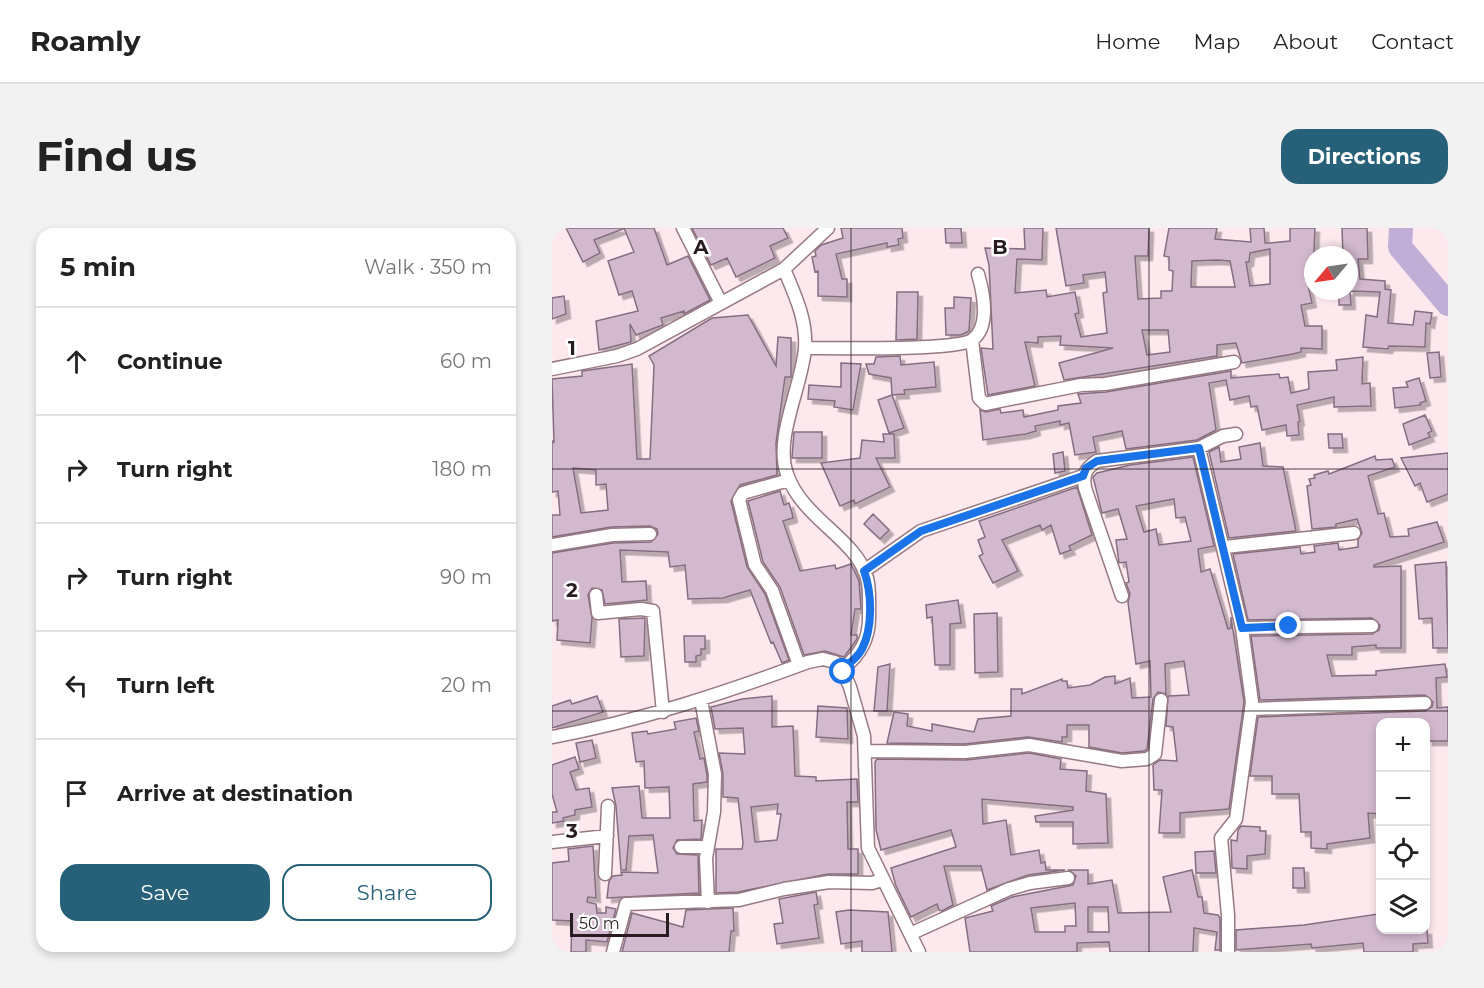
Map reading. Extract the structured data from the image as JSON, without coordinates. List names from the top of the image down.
{
  "scale_bar": "50 m",
  "north": "bottom left",
  "page": {
    "header": "Roamly",
    "nav": [
      "Home",
      "Map",
      "About",
      "Contact"
    ],
    "buttons": [
      "Directions",
      ["Save", "Share"]
    ],
    "title": "Find us",
    "heading": ["5 min", "Walk · 350 m"],
    "list": [
      ["Continue", "60 m"],
      ["Turn right", "180 m"],
      ["Turn right", "90 m"],
      ["Turn left", "20 m"],
      "Arrive at destination"
    ],
    "map_buttons": ["+", "−"],
    "scale": "50 m"
  },
  "grid": {
    "columns": ["A", "B"],
    "rows": ["1", "2", "3"]
  }
}
